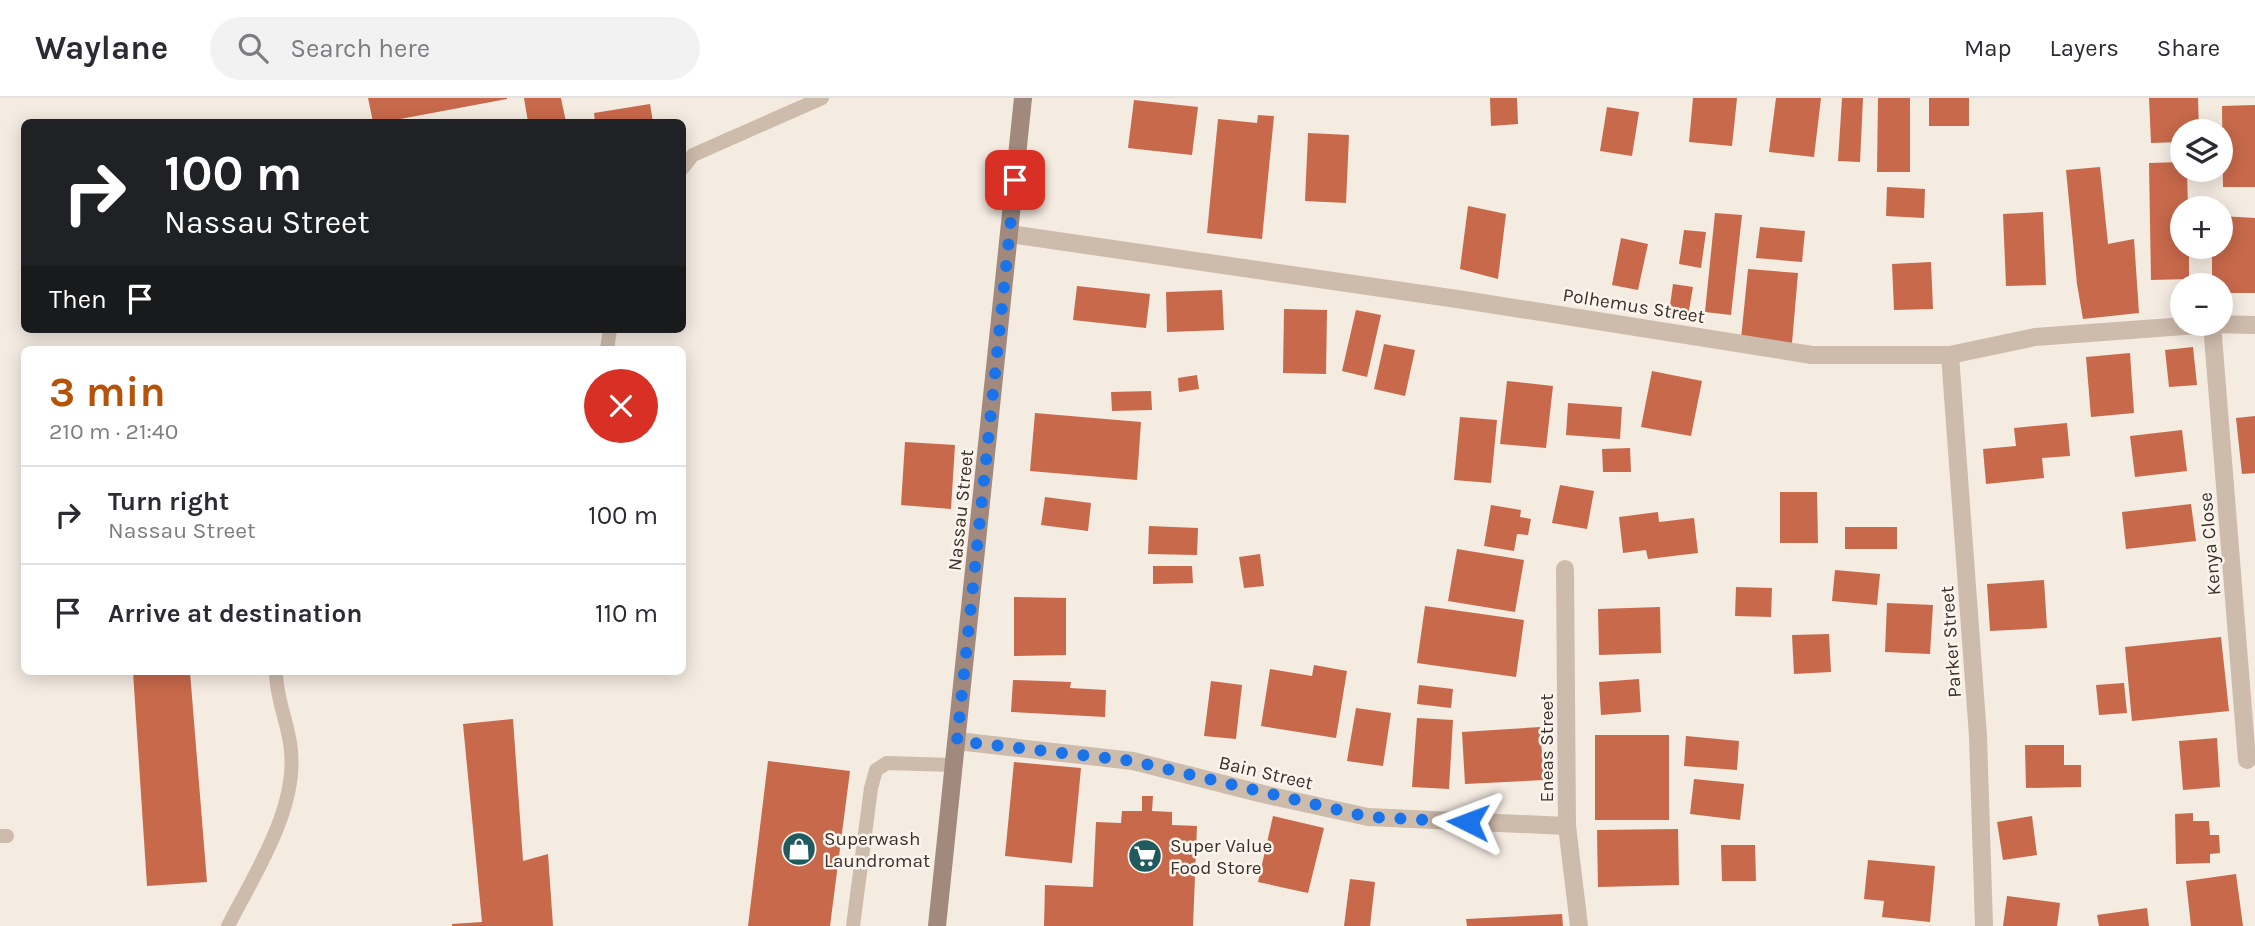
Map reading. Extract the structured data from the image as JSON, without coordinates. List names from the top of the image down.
{
  "streets": {
    "main road": ["Nassau Street"],
    "street": [
      "Polhemus Street",
      "Kenya Close",
      "Parker Street",
      "Eneas Street",
      "Bain Street"
    ]
  },
  "crossings": [
    ["Polhemus Street", "Nassau Street"],
    ["Polhemus Street", "Parker Street"],
    ["Nassau Street", "Bain Street"],
    ["Eneas Street", "Bain Street"]
  ],
  "places": {
    "shop": ["Superwash Laundromat"],
    "supermarket": ["Super Value Food Store"]
  },
  "page": {
    "header": "Waylane",
    "search": "Search here",
    "nav": ["Map", "Layers", "Share"],
    "map_buttons": ["+", "−"],
    "turn": ["100 m", "Nassau Street"],
    "then": "Then",
    "heading": ["3 min", "210 m · 21:40"],
    "list": [
      {
        "name": "Turn right",
        "note": "Nassau Street",
        "value": "100 m"
      },
      {
        "name": "Arrive at destination",
        "value": "110 m"
      }
    ]
  }
}
